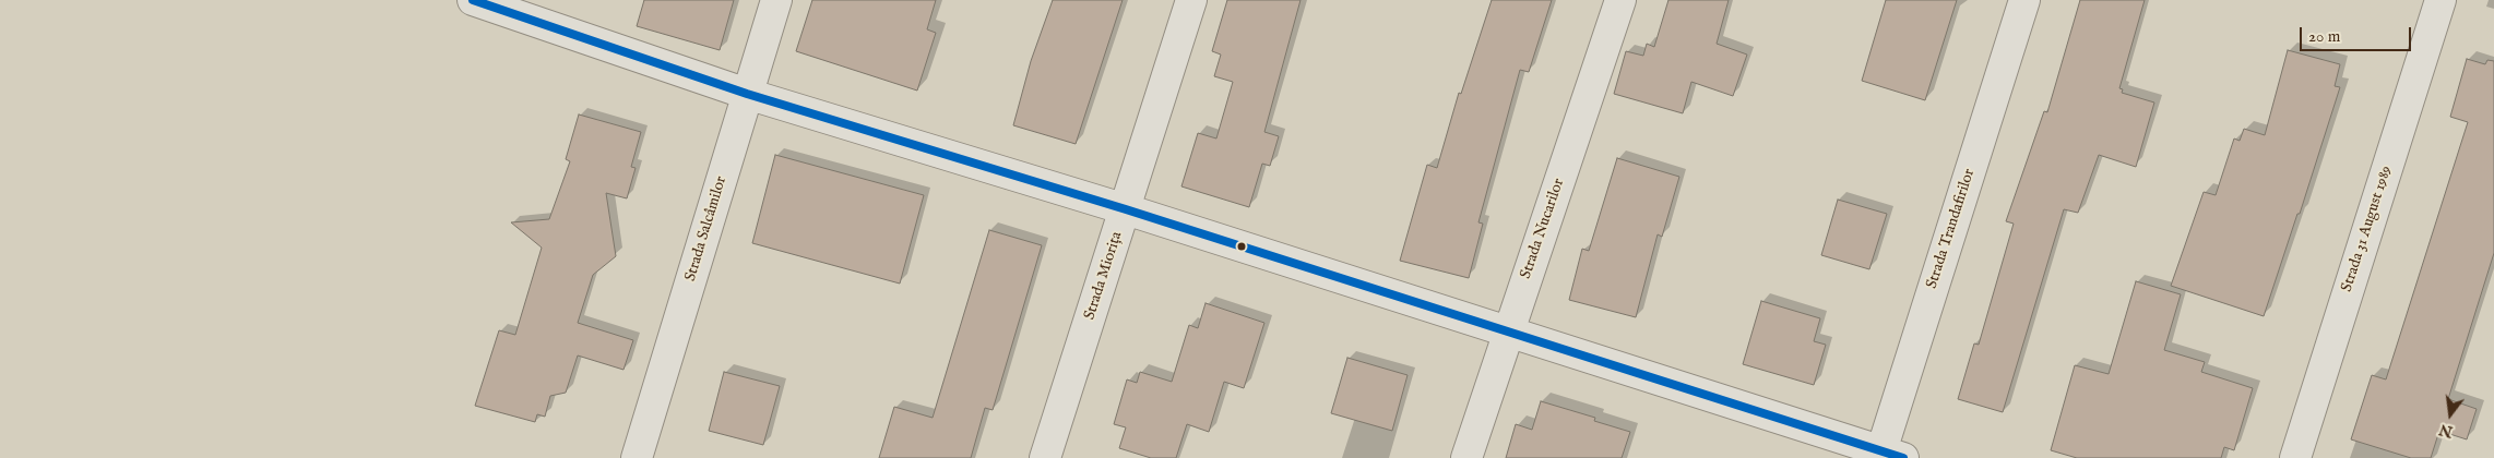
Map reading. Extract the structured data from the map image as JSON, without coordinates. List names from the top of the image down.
{
  "streets": {
    "street": [
      "Strada Salcâmilor",
      "Strada Nucarilor",
      "Strada Trandafirilor",
      "Strada 31 August 1989",
      "Strada Miorița"
    ]
  },
  "scale_bar": "20 m",
  "north": "bottom"
}
